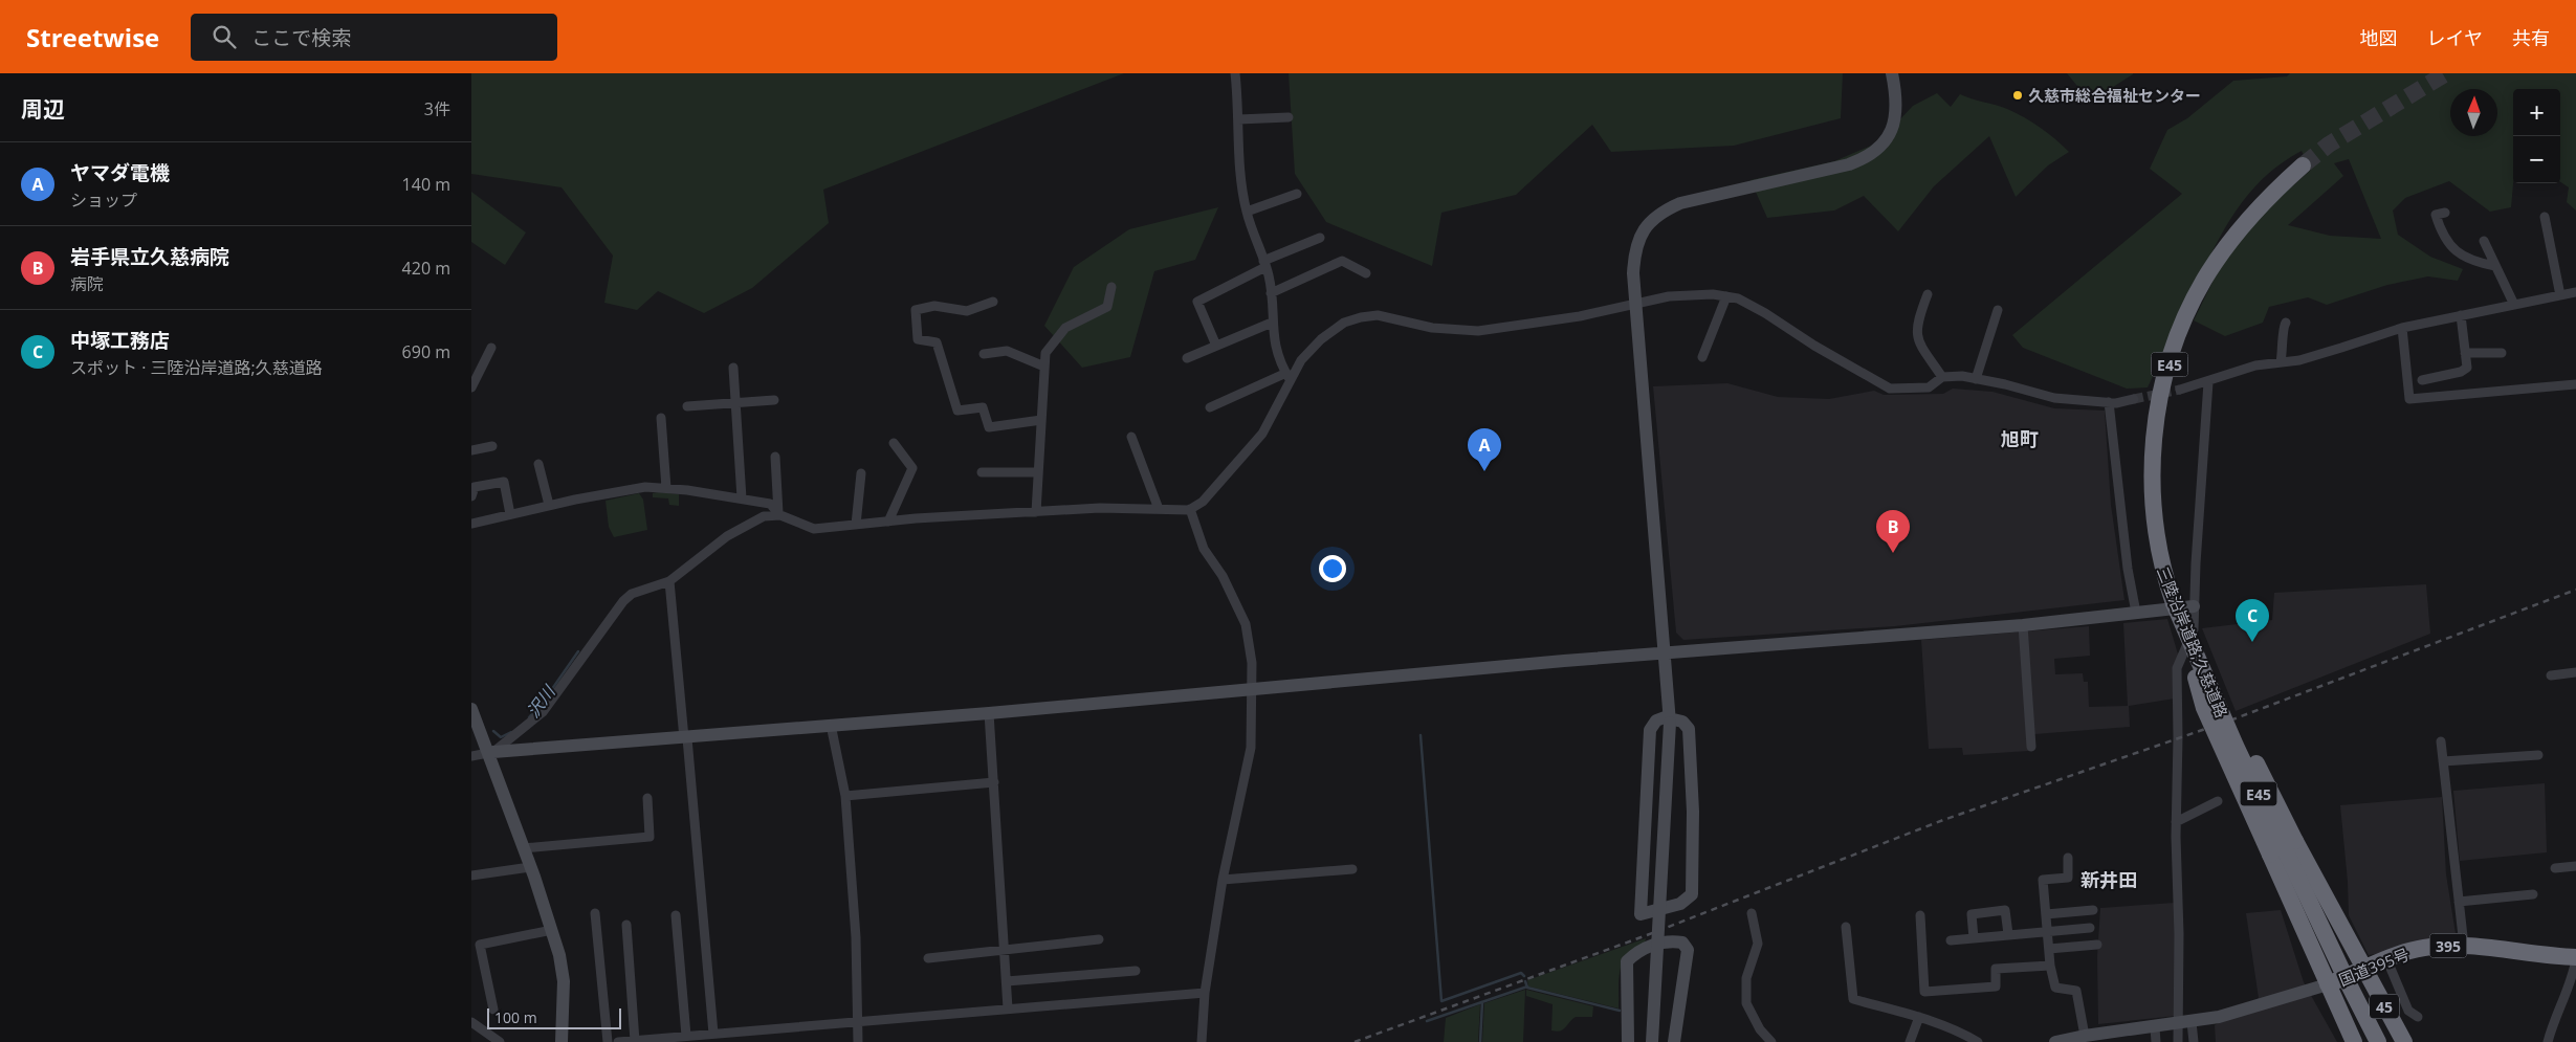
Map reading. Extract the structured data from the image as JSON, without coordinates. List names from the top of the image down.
{
  "streets": {
    "highway": [
      "E45",
      "三陸沿岸道路;久慈道路",
      "395",
      "国道395号",
      "45"
    ]
  },
  "crossings": [
    ["E45", "三陸沿岸道路;久慈道路"],
    ["E45", "国道395号"],
    ["E45", "45"],
    ["国道395号", "45"]
  ],
  "districts": ["旭町", "新井田"],
  "water": ["沢川"],
  "places": ["久慈市総合福祉センター"],
  "scale_bar": "100 m",
  "north": "top",
  "page": {
    "header": "Streetwise",
    "search": "ここで検索",
    "nav": ["地図", "レイヤ", "共有"],
    "heading": ["周辺", "3件"],
    "map_buttons": ["+", "−"],
    "list": [
      {
        "mark": "A",
        "name": "ヤマダ電機",
        "note": "ショップ",
        "value": "140 m"
      },
      {
        "mark": "B",
        "name": "岩手県立久慈病院",
        "note": "病院",
        "value": "420 m"
      },
      {
        "mark": "C",
        "name": "中塚工務店",
        "note": "スポット · 三陸沿岸道路;久慈道路",
        "value": "690 m"
      }
    ],
    "pins": ["A", "B", "C"],
    "scale": "100 m"
  }
}
